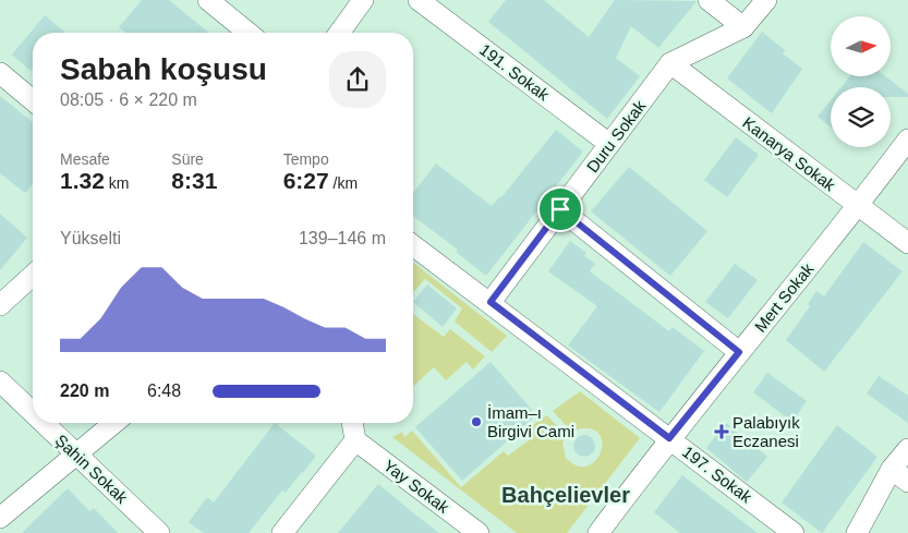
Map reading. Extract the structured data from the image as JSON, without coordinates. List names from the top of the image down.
{
  "streets": {
    "street": [
      "191. Sokak",
      "Duru Sokak",
      "Kanarya Sokak",
      "Mert Sokak",
      "Şahin Sokak",
      "197. Sokak",
      "Yay Sokak"
    ]
  },
  "crossings": [
    ["191. Sokak", "Duru Sokak"],
    ["Duru Sokak", "Kanarya Sokak"],
    ["Duru Sokak", "197. Sokak"],
    ["Kanarya Sokak", "Mert Sokak"],
    ["Mert Sokak", "197. Sokak"]
  ],
  "districts": ["Bahçelievler"],
  "places": {
    "other": ["İmam–ı Birgivi Cami"],
    "health": ["Palabıyık Eczanesi"]
  },
  "north": "right",
  "page": {
    "heading": ["Sabah koşusu", "08:05 · 6 × 220 m"],
    "stats": [
      ["Mesafe", "1.32 km"],
      ["Süre", "8:31"],
      ["Tempo", "6:27 /km"]
    ],
    "chart": ["Yükselti", "139–146 m"],
    "list": [
      {
        "name": "220 m",
        "note": "6:48"
      }
    ]
  }
}
